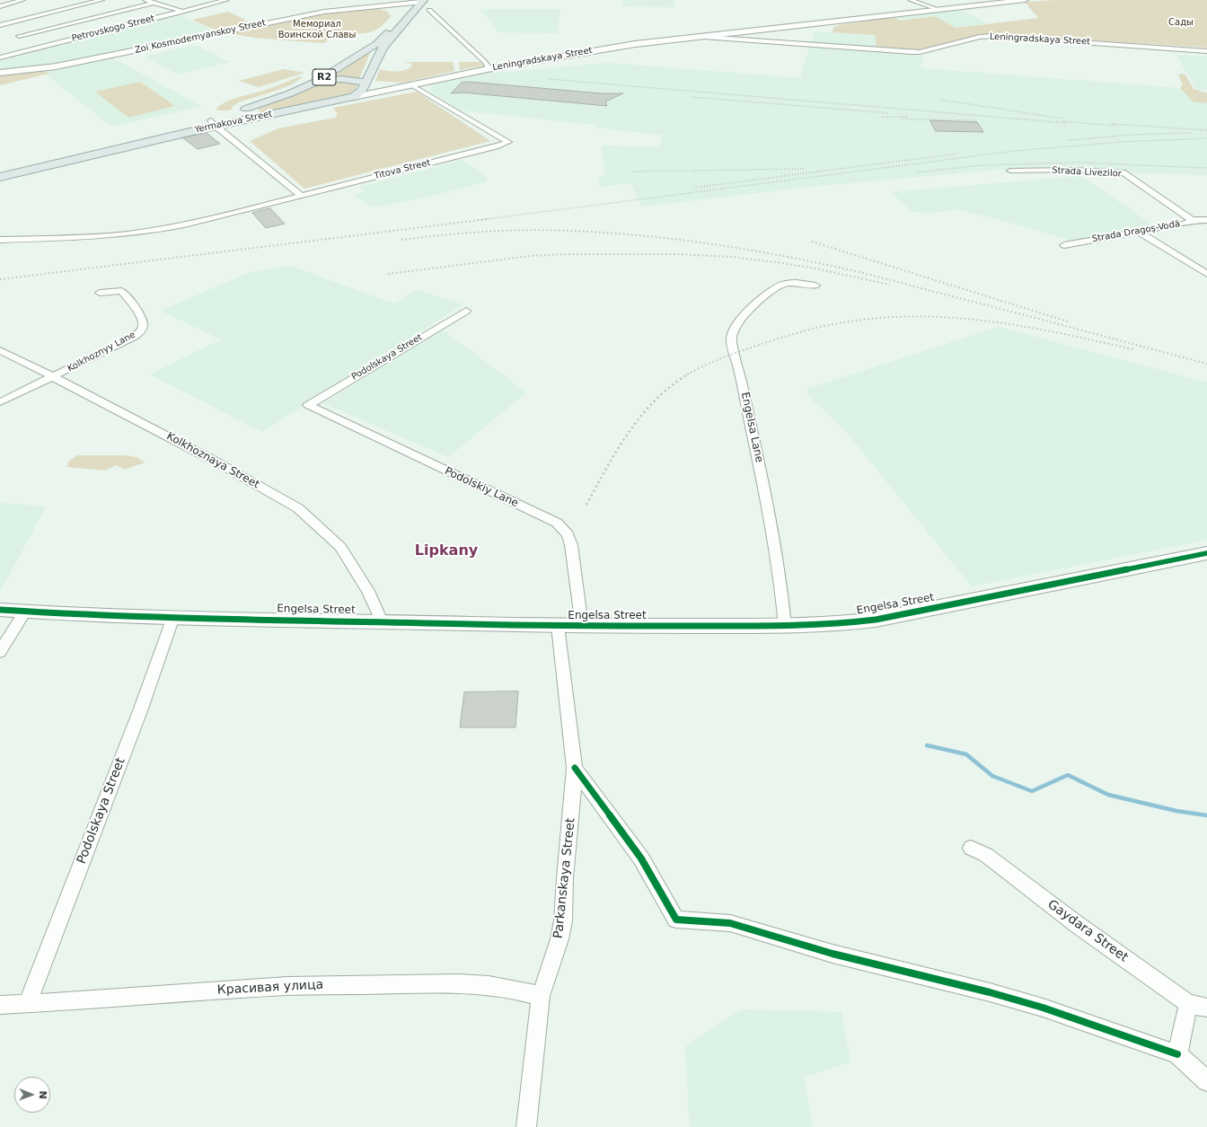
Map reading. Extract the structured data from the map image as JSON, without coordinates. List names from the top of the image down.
{
  "streets": {
    "main road": ["R2", "Yermakova Street"],
    "street": [
      "Petrovskogo Street",
      "Zoi Kosmodemyanskoy Street",
      "Leningradskaya Street",
      "Titova Street",
      "Strada Livezilor",
      "Strada Dragoş-Vodă",
      "Kolkhoznyy Lane",
      "Podolskaya Street",
      "Engelsa Lane",
      "Kolkhoznaya Street",
      "Podolskiy Lane",
      "Engelsa Street",
      "Parkanskaya Street",
      "Gaydara Street",
      "Красивая улица"
    ]
  },
  "crossings": [
    ["Zoi Kosmodemyanskoy Street", "Yermakova Street"],
    ["Leningradskaya Street", "Yermakova Street"],
    ["Leningradskaya Street", "Titova Street"],
    ["Strada Livezilor", "Strada Dragoş-Vodă"],
    ["Kolkhoznyy Lane", "Kolkhoznaya Street"],
    ["Podolskaya Street", "Podolskiy Lane"],
    ["Podolskaya Street", "Engelsa Street"],
    ["Podolskaya Street", "Красивая улица"],
    ["Engelsa Lane", "Engelsa Street"],
    ["Kolkhoznaya Street", "Engelsa Street"],
    ["Podolskiy Lane", "Engelsa Street"],
    ["Engelsa Street", "Parkanskaya Street"],
    ["Parkanskaya Street", "Красивая улица"]
  ],
  "districts": ["Lipkany"],
  "parks": ["Сады", "Мемориал Воинской Славы"],
  "north": "right"
}
